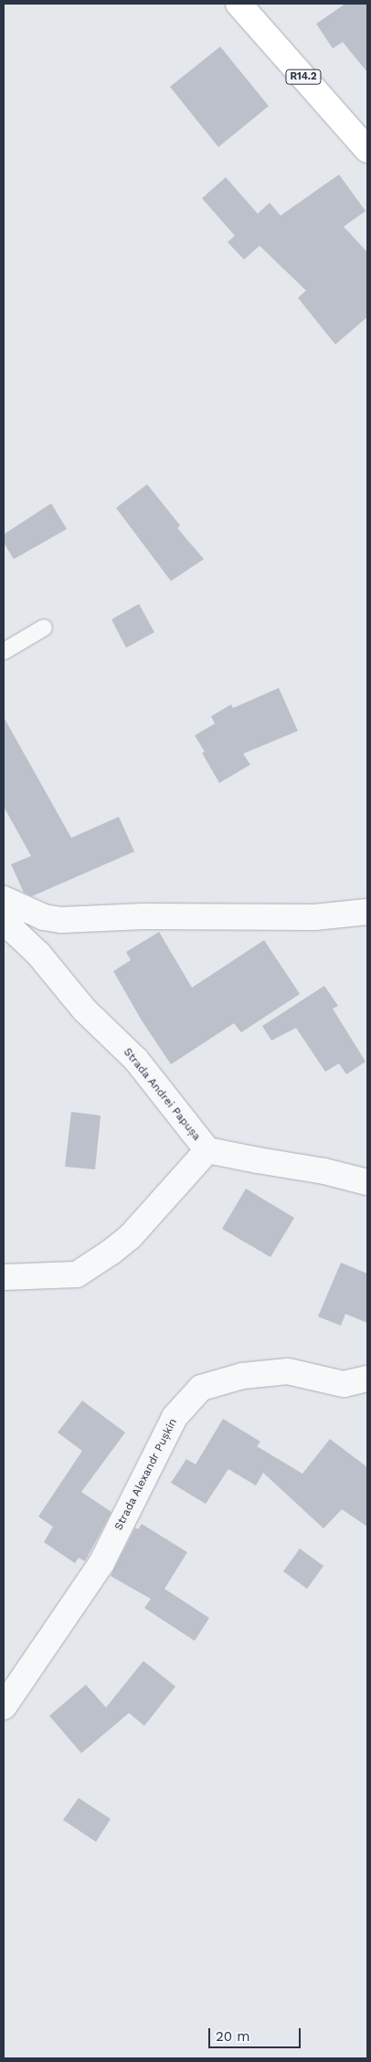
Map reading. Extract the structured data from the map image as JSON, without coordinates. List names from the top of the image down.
{
  "streets": {
    "main road": ["R14.2"],
    "street": ["Strada Andrei Papușa", "Strada Alexandr Pușkin"]
  },
  "scale_bar": "20 m"
}
